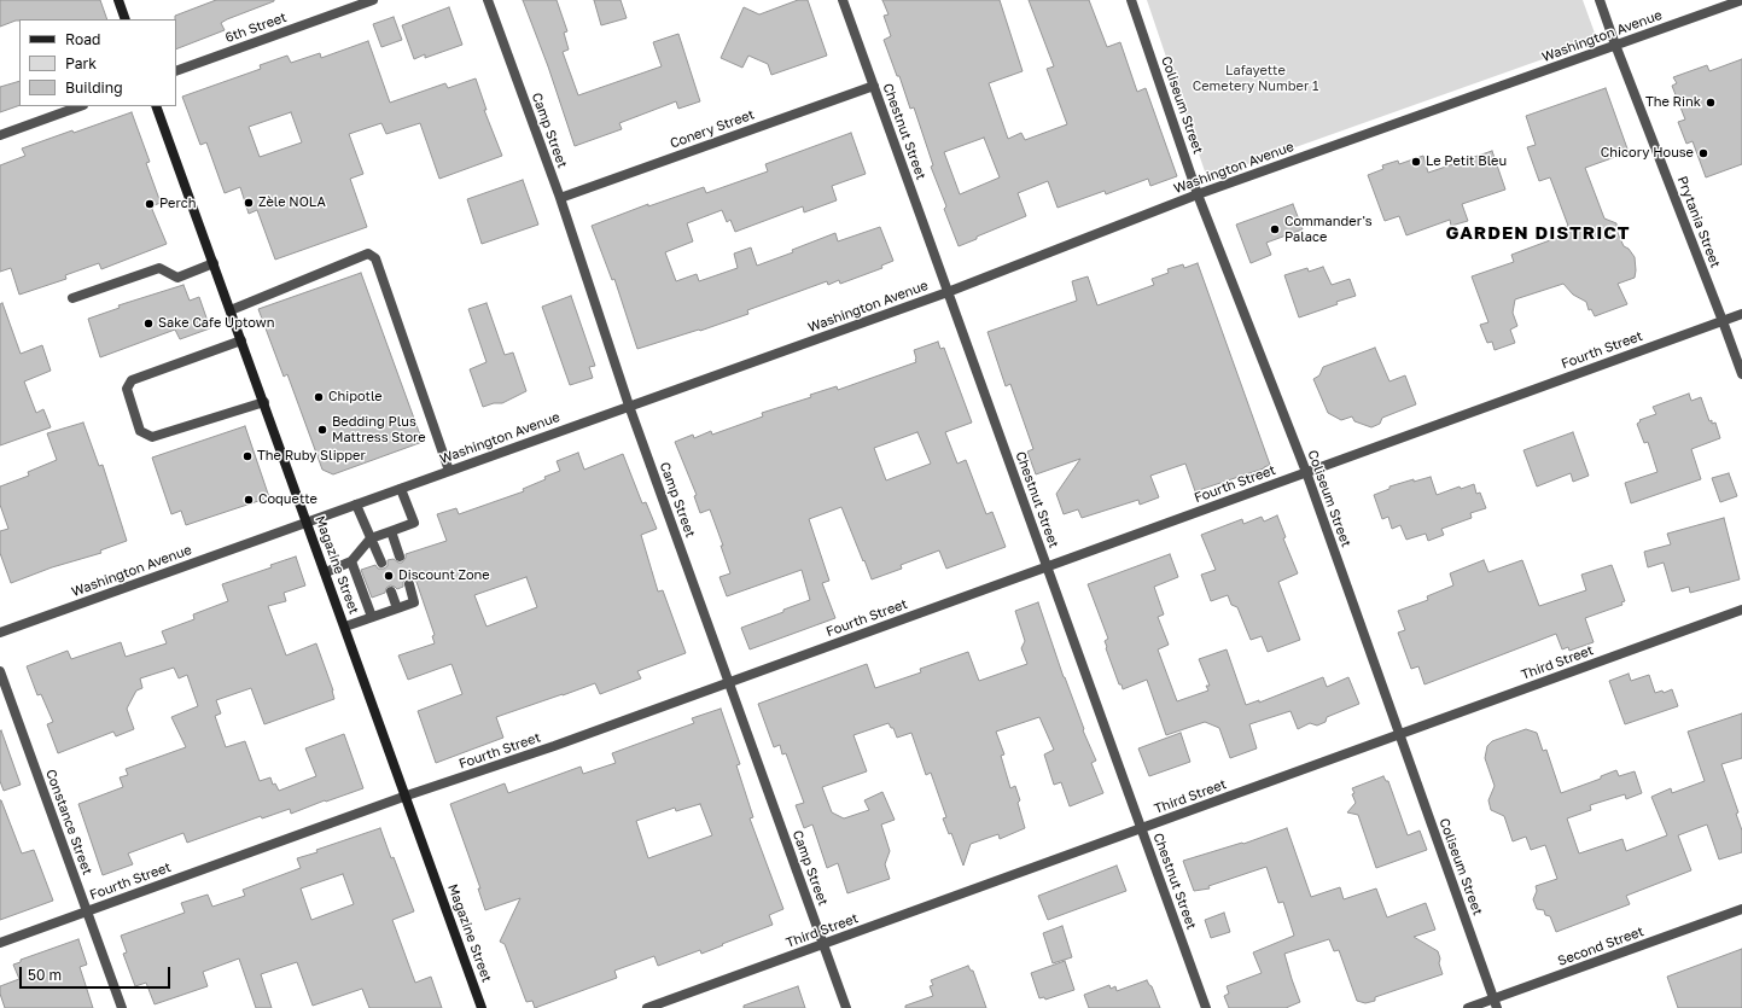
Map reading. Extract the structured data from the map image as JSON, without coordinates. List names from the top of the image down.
{
  "streets": {
    "street": [
      "6th Street",
      "Washington Avenue",
      "Coliseum Street",
      "Conery Street",
      "Camp Street",
      "Chestnut Street",
      "Prytania Street",
      "Fourth Street",
      "Magazine Street",
      "Third Street",
      "Constance Street",
      "Second Street"
    ]
  },
  "crossings": [
    ["Washington Avenue", "Coliseum Street"],
    ["Washington Avenue", "Camp Street"],
    ["Washington Avenue", "Chestnut Street"],
    ["Washington Avenue", "Prytania Street"],
    ["Washington Avenue", "Magazine Street"],
    ["Coliseum Street", "Fourth Street"],
    ["Coliseum Street", "Third Street"],
    ["Coliseum Street", "Second Street"],
    ["Conery Street", "Camp Street"],
    ["Conery Street", "Chestnut Street"],
    ["Camp Street", "Fourth Street"],
    ["Camp Street", "Third Street"],
    ["Chestnut Street", "Fourth Street"],
    ["Chestnut Street", "Third Street"],
    ["Prytania Street", "Fourth Street"],
    ["Fourth Street", "Magazine Street"],
    ["Fourth Street", "Constance Street"]
  ],
  "districts": ["GARDEN DISTRICT"],
  "parks": ["Lafayette Cemetery Number 1"],
  "places": [
    "The Rink",
    "Chicory House",
    "Le Petit Bleu",
    "Zèle NOLA",
    "Perch",
    "Commander's Palace",
    "Sake Cafe Uptown",
    "Chipotle",
    "Bedding Plus Mattress Store",
    "The Ruby Slipper",
    "Coquette",
    "Discount Zone"
  ],
  "legend": ["Road", "Park", "Building"],
  "scale_bar": "50 m"
}
